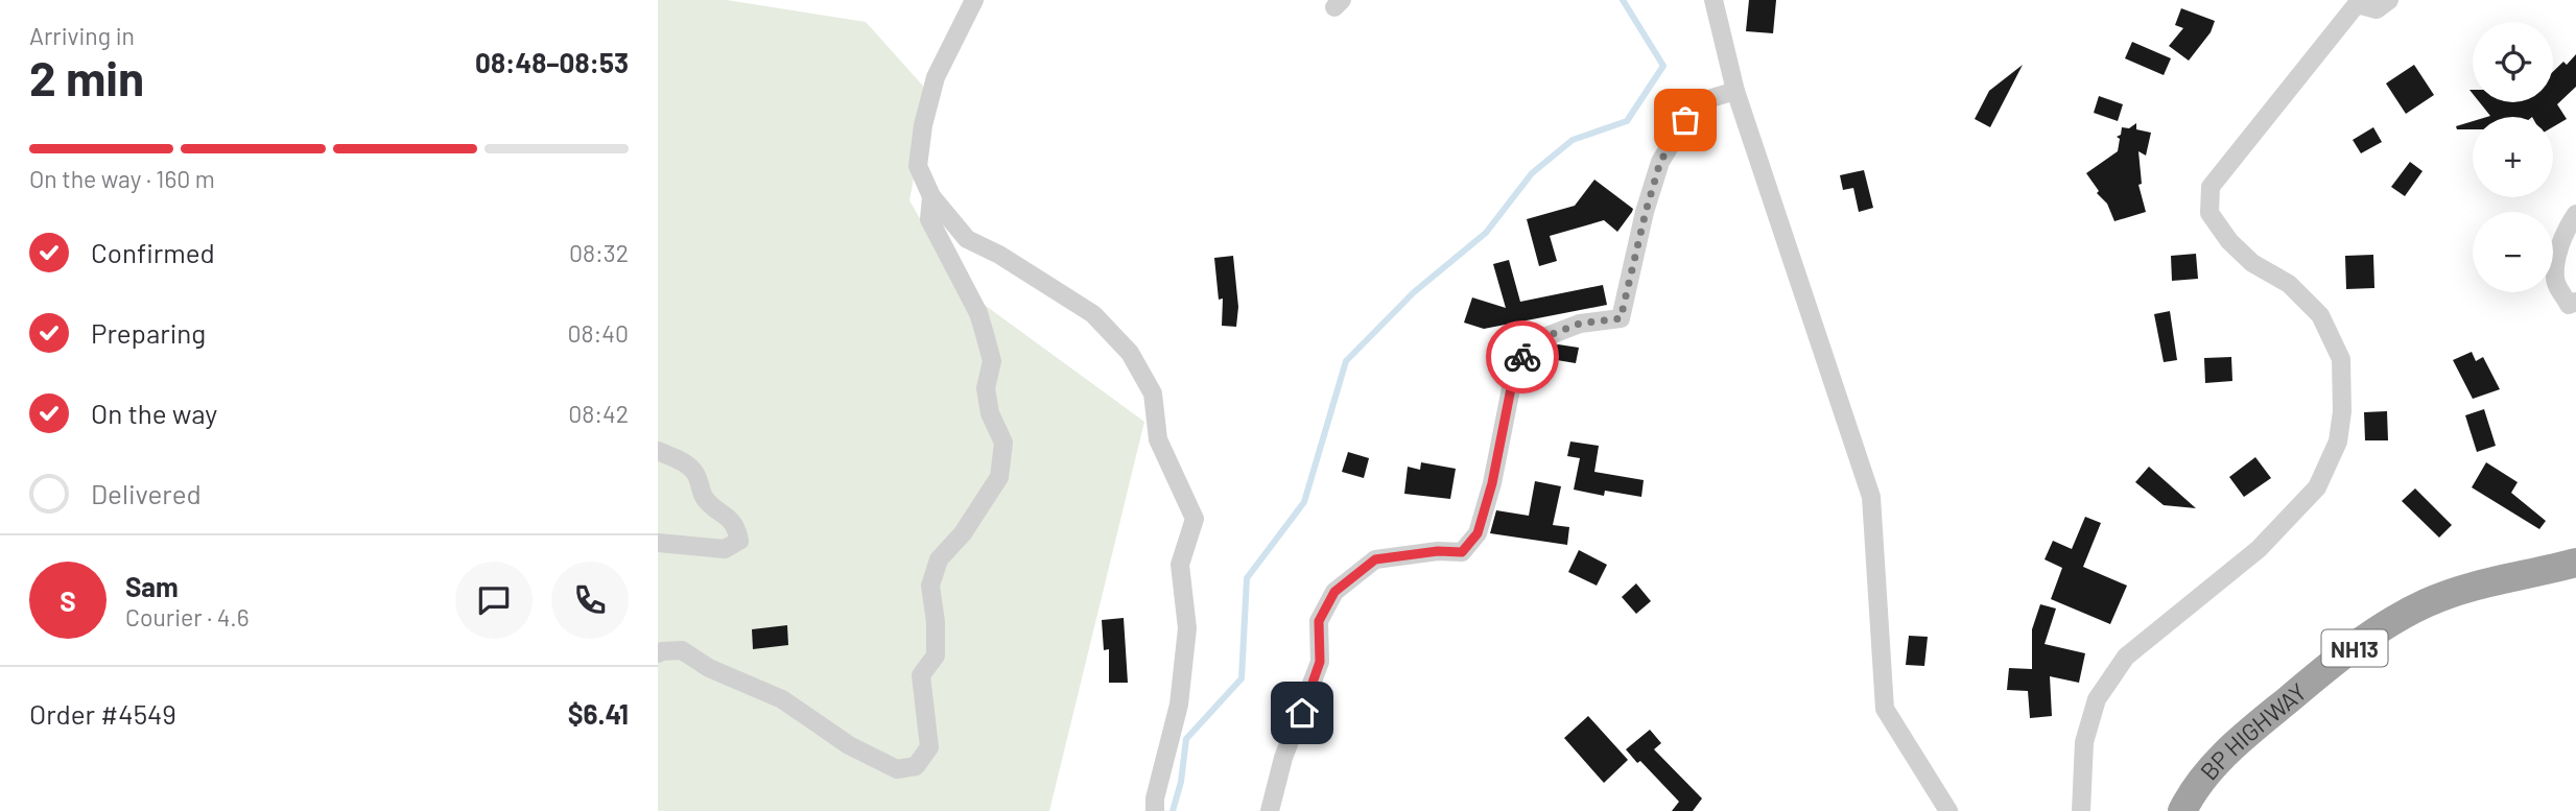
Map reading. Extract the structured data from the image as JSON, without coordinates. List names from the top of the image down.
{
  "streets": {
    "highway": ["NH13", "BP HIGHWAY"]
  },
  "page": {
    "heading": ["2 min", "Arriving in", "08:48–08:53"],
    "panel": [
      "Sam",
      "Courier · 4.6",
      "Order #4549",
      "$6.41"
    ],
    "map_buttons": ["+", "−"],
    "bar": "On the way · 160 m",
    "list": [
      ["Confirmed", "08:32"],
      ["Preparing", "08:40"],
      ["On the way", "08:42"],
      "Delivered"
    ],
    "round": "S"
  }
}
